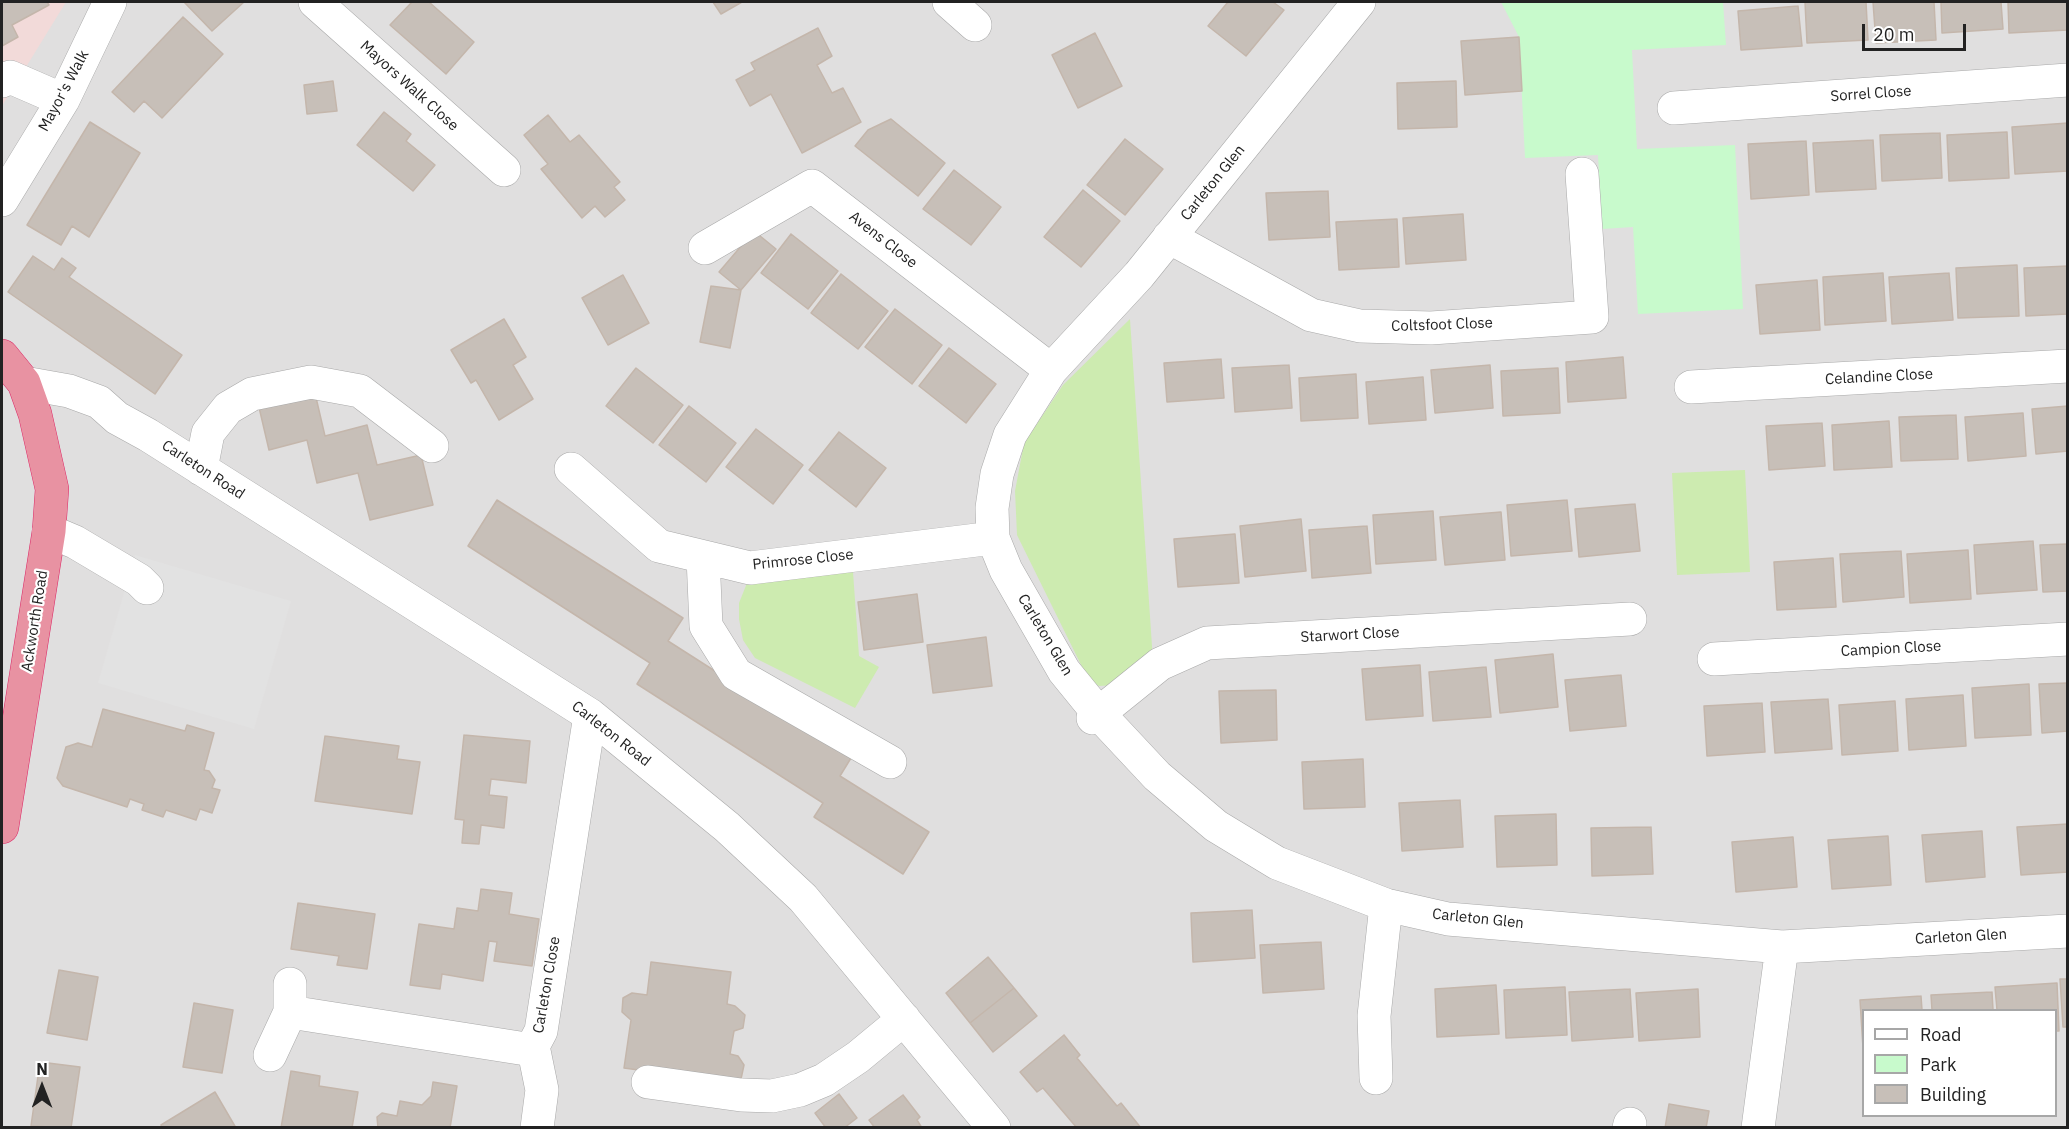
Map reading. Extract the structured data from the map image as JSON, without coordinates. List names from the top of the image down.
{
  "streets": {
    "highway": ["Ackworth Road"],
    "street": [
      "Mayors Walk Close",
      "Mayor's Walk",
      "Sorrel Close",
      "Carleton Glen",
      "Avens Close",
      "Coltsfoot Close",
      "Celandine Close",
      "Carleton Road",
      "Primrose Close",
      "Starwort Close",
      "Campion Close",
      "Carleton Close"
    ]
  },
  "crossings": [
    ["Carleton Glen", "Avens Close"],
    ["Carleton Glen", "Coltsfoot Close"],
    ["Carleton Glen", "Primrose Close"],
    ["Carleton Glen", "Starwort Close"],
    ["Carleton Road", "Ackworth Road"],
    ["Carleton Road", "Carleton Close"]
  ],
  "legend": ["Road", "Park", "Building"],
  "scale_bar": "20 m",
  "north": "top"
}
